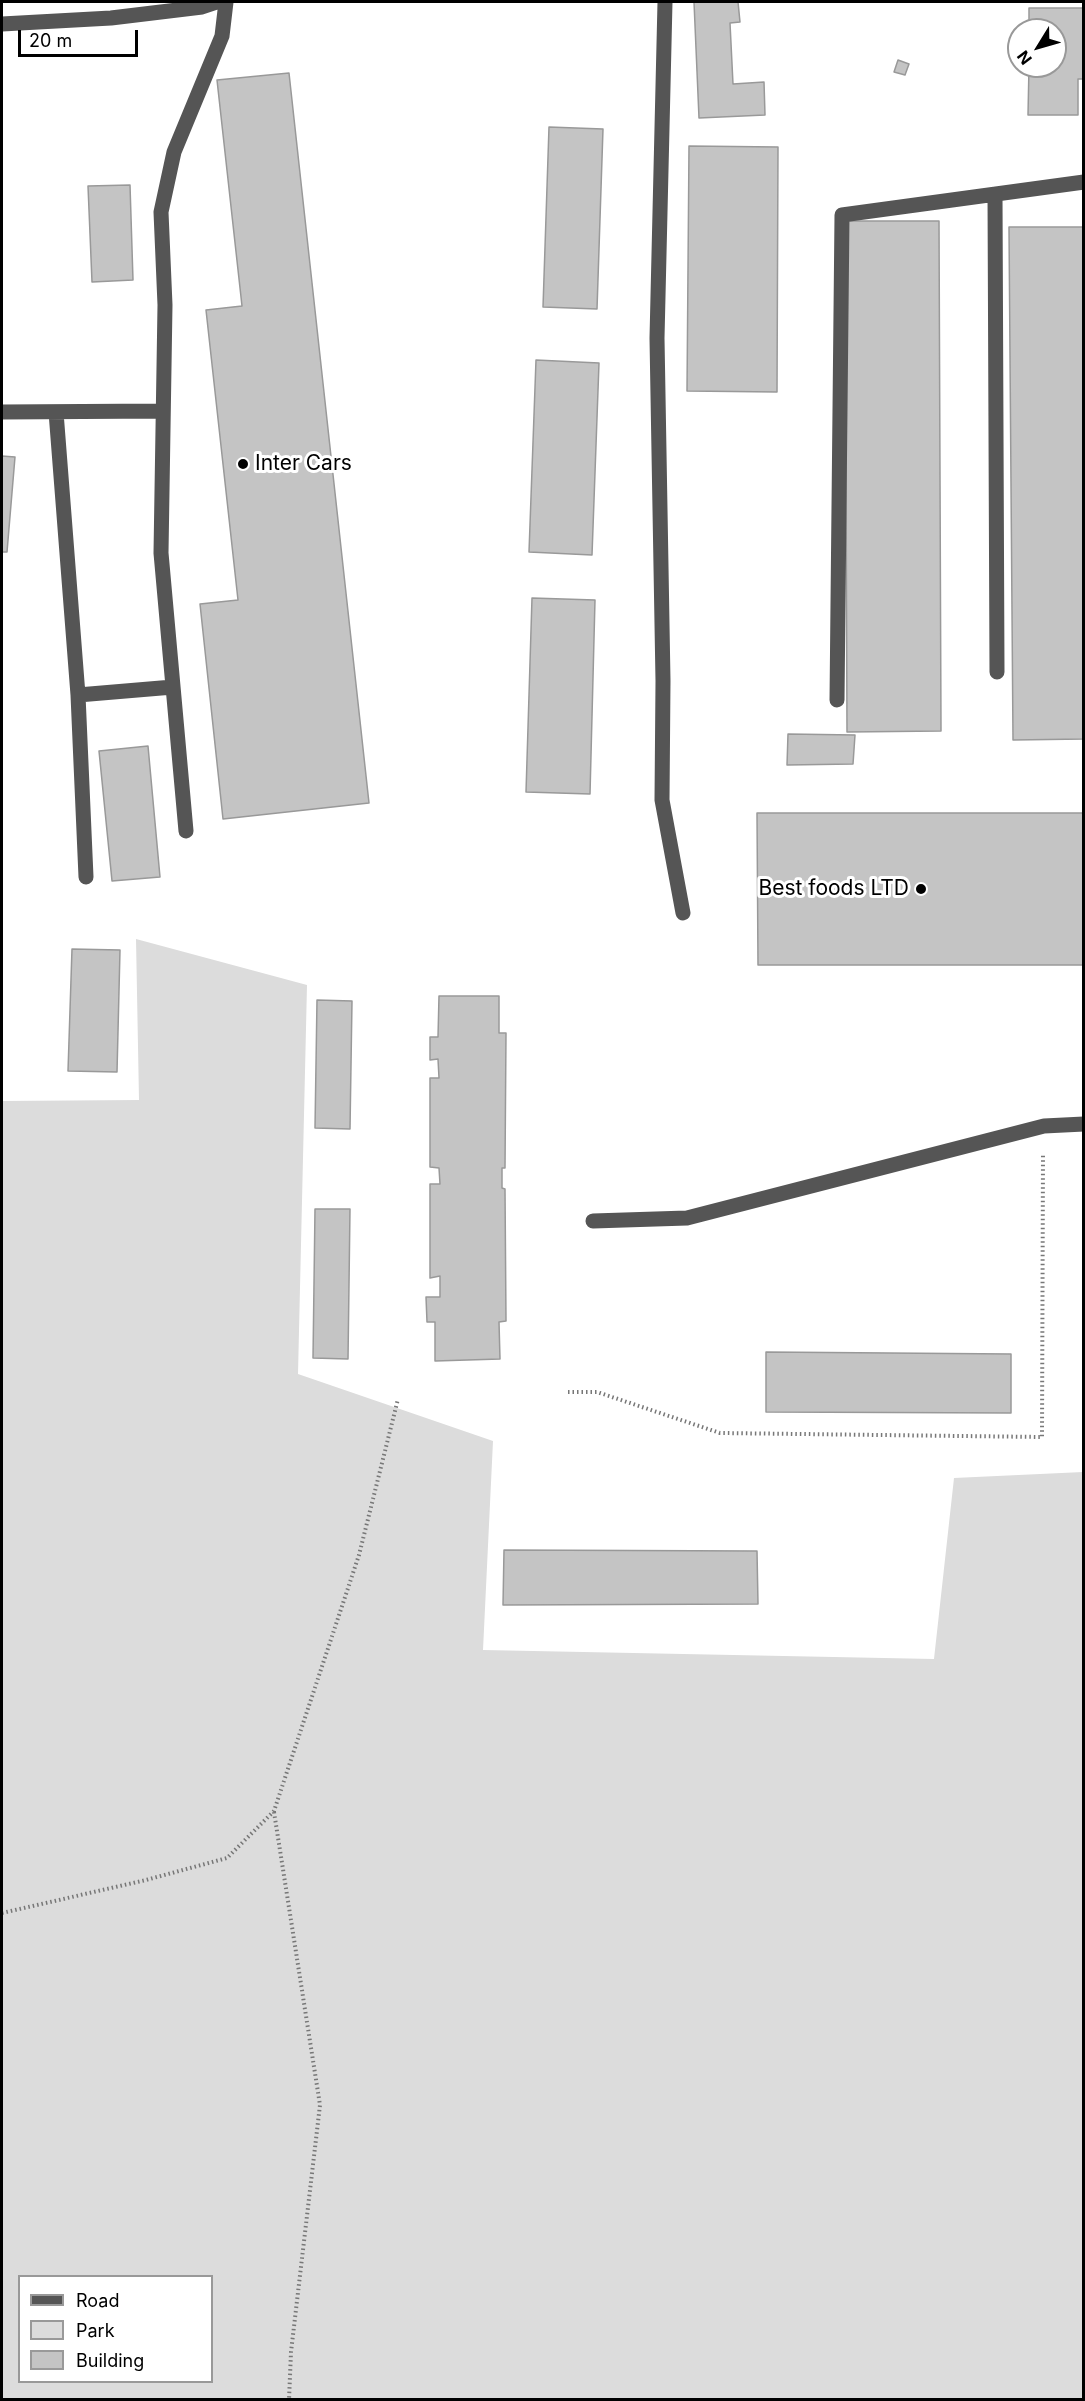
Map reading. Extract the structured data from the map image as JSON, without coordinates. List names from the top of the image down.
{
  "places": ["Inter Cars", "Best foods LTD"],
  "legend": ["Road", "Park", "Building"],
  "scale_bar": "20 m",
  "north": "bottom left"
}
